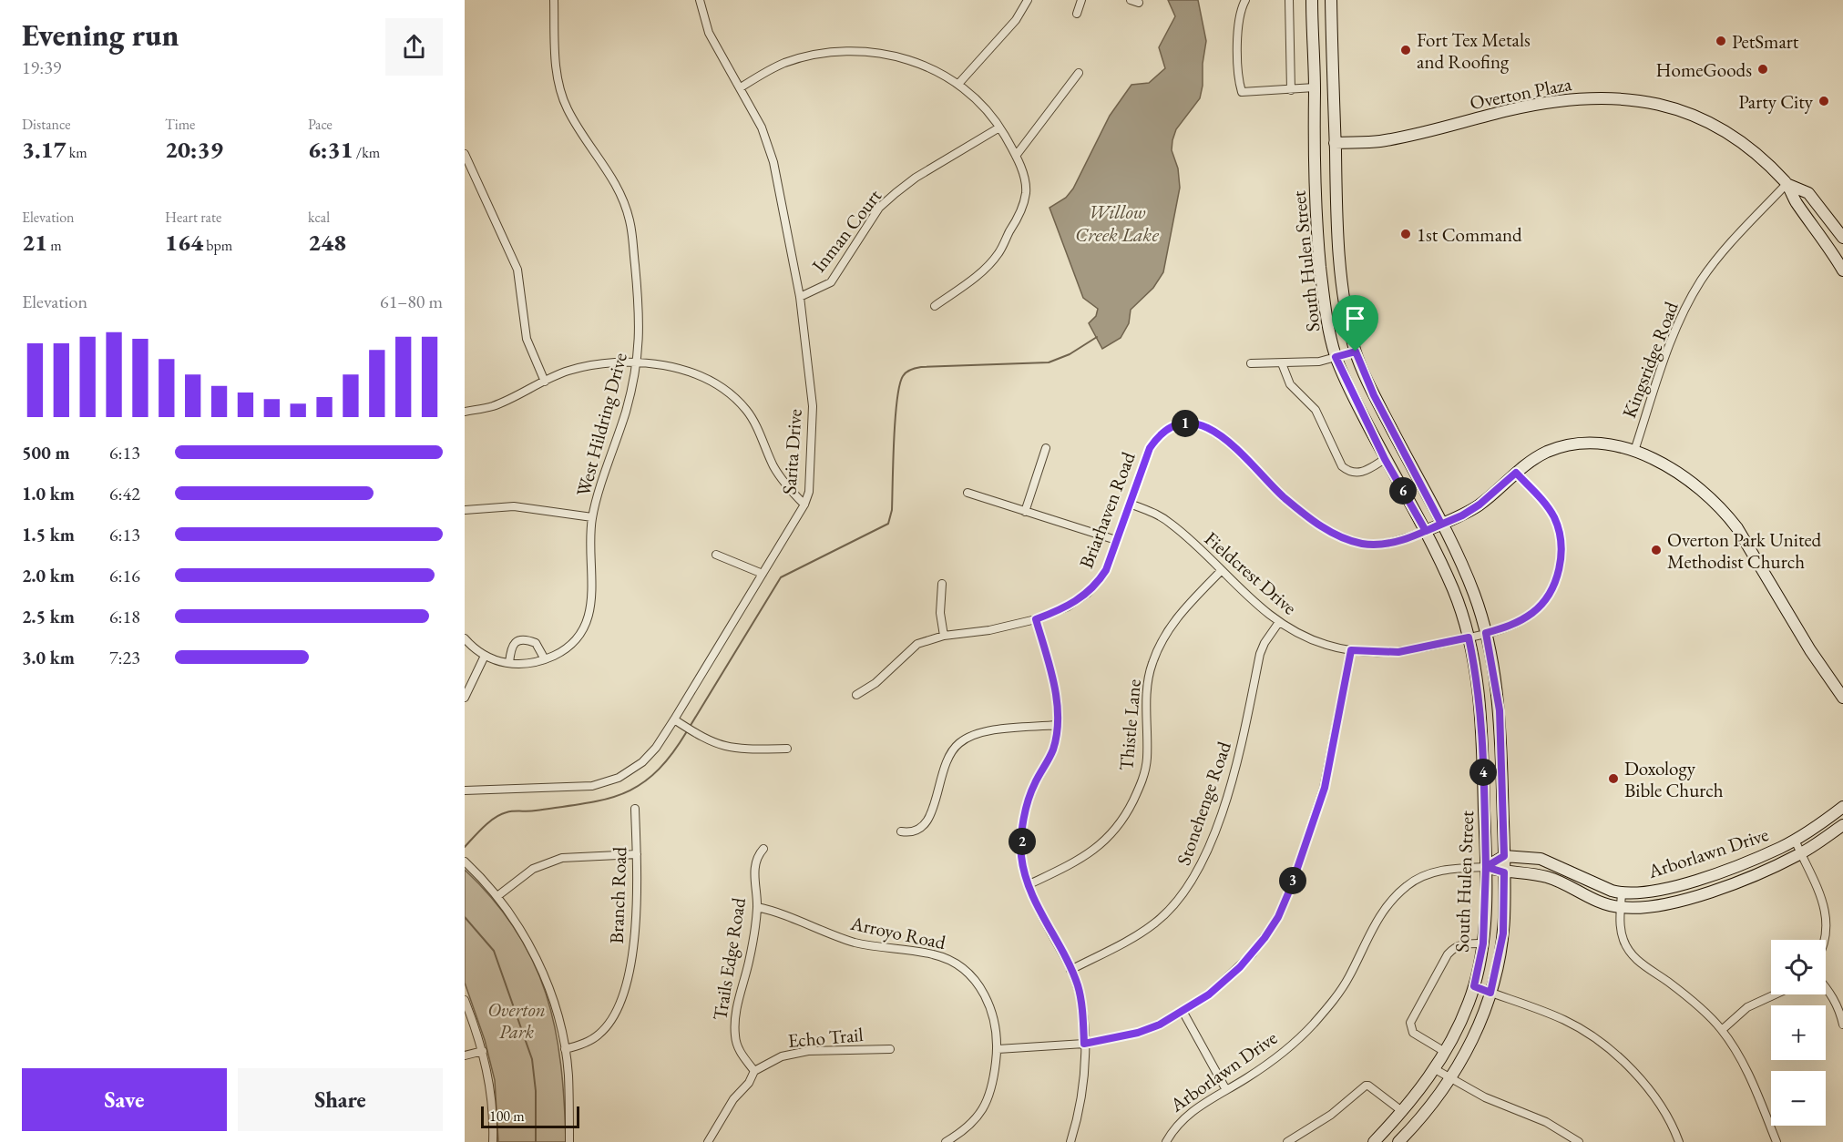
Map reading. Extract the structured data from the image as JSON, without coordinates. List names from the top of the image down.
{
  "streets": {
    "main road": [
      "Overton Plaza",
      "South Hulen Street",
      "Briarhaven Road",
      "Arborlawn Drive"
    ],
    "street": [
      "Inman Court",
      "Kingsridge Road",
      "West Hildring Drive",
      "Sarita Drive",
      "Fieldcrest Drive",
      "Thistle Lane",
      "Stonehenge Road",
      "Branch Road",
      "Arroyo Road",
      "Trails Edge Road",
      "Echo Trail"
    ]
  },
  "crossings": [
    ["Overton Plaza", "South Hulen Street"],
    ["Overton Plaza", "Kingsridge Road"],
    ["Inman Court", "Sarita Drive"],
    ["South Hulen Street", "Briarhaven Road"],
    ["South Hulen Street", "Fieldcrest Drive"],
    ["South Hulen Street", "Arborlawn Drive"],
    ["Kingsridge Road", "Briarhaven Road"],
    ["Briarhaven Road", "Fieldcrest Drive"],
    ["Fieldcrest Drive", "Thistle Lane"],
    ["Fieldcrest Drive", "Stonehenge Road"],
    ["Arroyo Road", "Trails Edge Road"],
    ["Trails Edge Road", "Echo Trail"]
  ],
  "water": ["Willow Creek Lake"],
  "parks": ["Overton Park"],
  "places": [
    "PetSmart",
    "Fort Tex Metals and Roofing",
    "HomeGoods",
    "Party City",
    "1st Command",
    "Overton Park United Methodist Church",
    "Doxology Bible Church"
  ],
  "scale_bar": "100 m",
  "page": {
    "heading": ["Evening run", "19:39"],
    "stats": [
      ["Distance", "3.17 km"],
      ["Time", "20:39"],
      ["Pace", "6:31 /km"],
      ["Elevation", "21 m"],
      ["Heart rate", "164 bpm"],
      ["kcal", "248"]
    ],
    "chart": ["Elevation", "61–80 m"],
    "pins": [
      "1",
      "6",
      "4",
      "2",
      "3"
    ],
    "list": [
      {
        "name": "500 m",
        "note": "6:13"
      },
      {
        "name": "1.0 km",
        "note": "6:42"
      },
      {
        "name": "1.5 km",
        "note": "6:13"
      },
      {
        "name": "2.0 km",
        "note": "6:16"
      },
      {
        "name": "2.5 km",
        "note": "6:18"
      },
      {
        "name": "3.0 km",
        "note": "7:23"
      }
    ],
    "map_buttons": ["+", "−"],
    "buttons": ["Save", "Share"],
    "scale": "100 m"
  }
}
